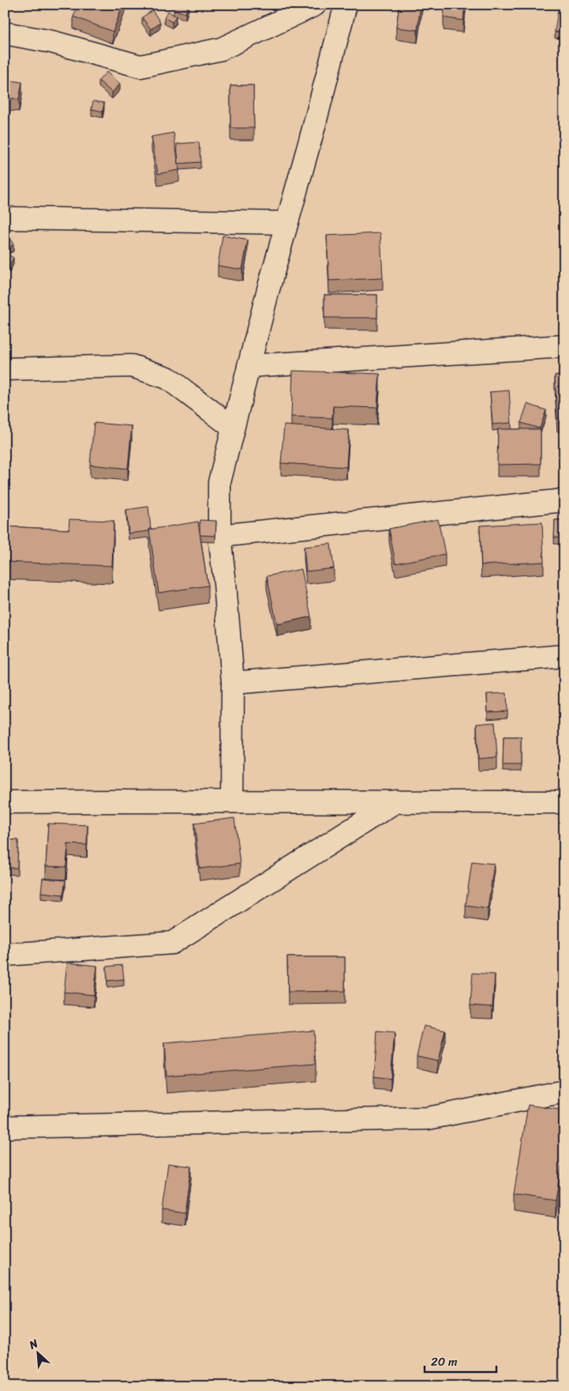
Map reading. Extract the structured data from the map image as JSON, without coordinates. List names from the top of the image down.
{
  "scale_bar": "20 m",
  "north": "top left"
}
